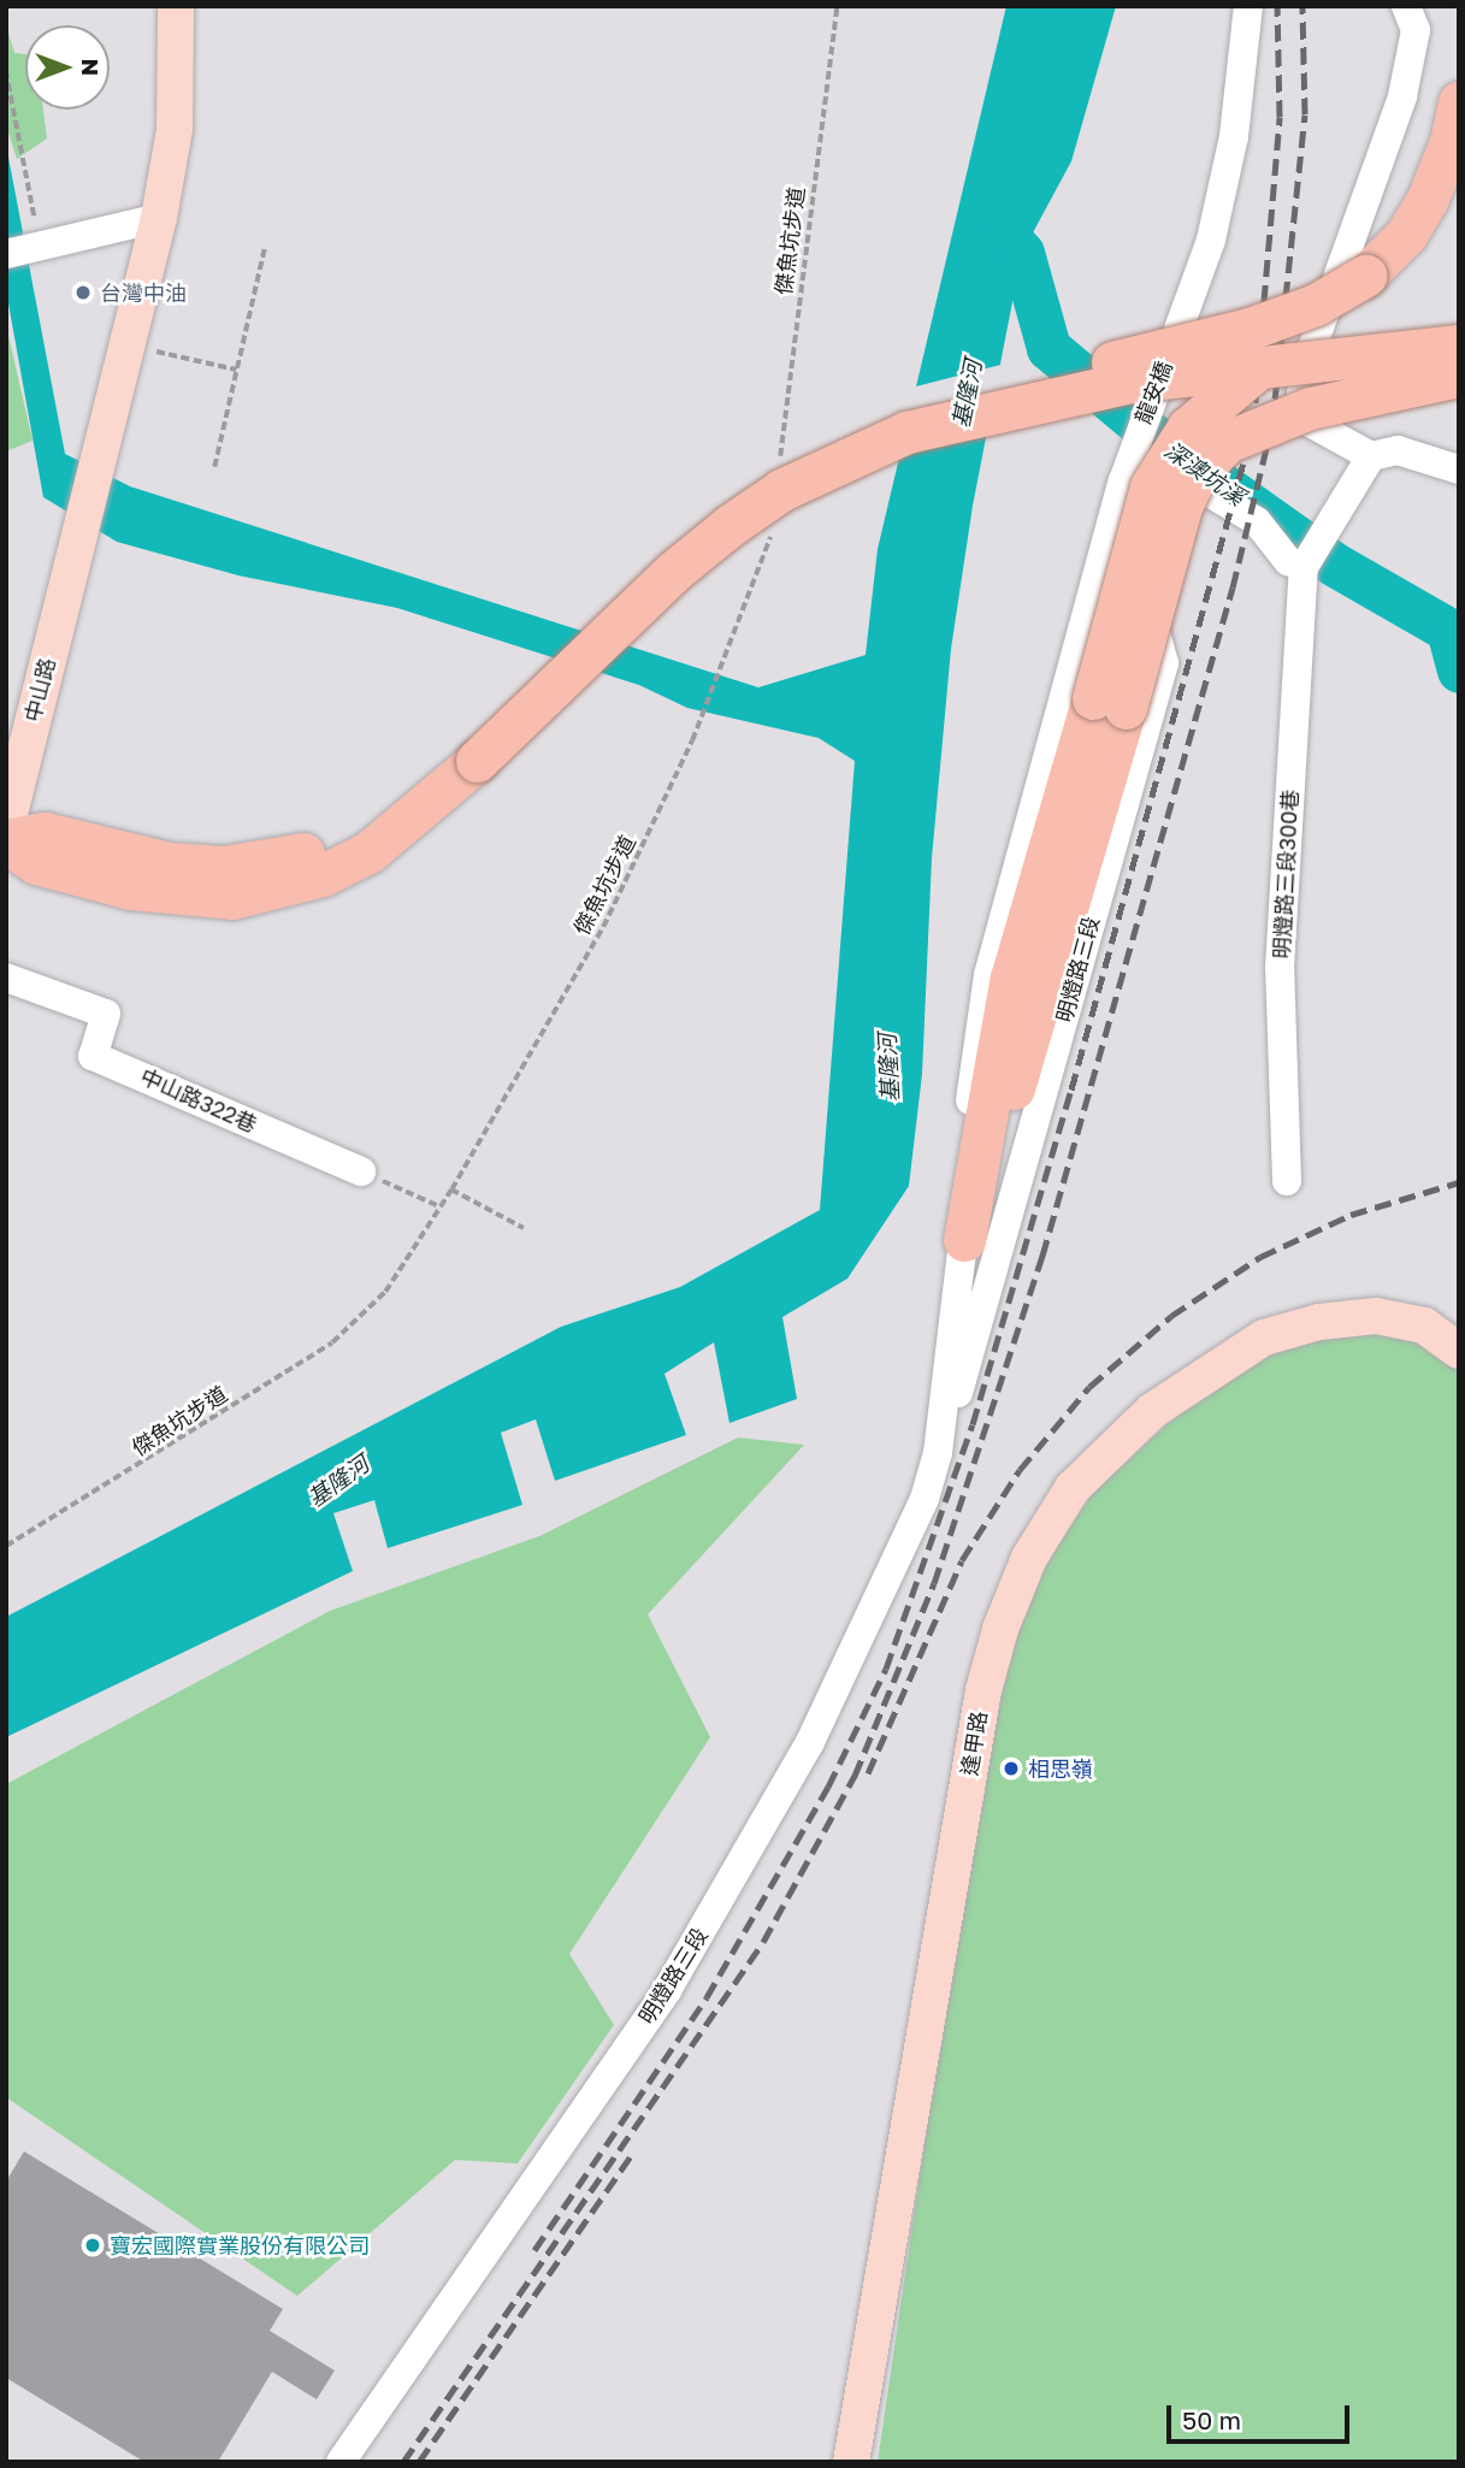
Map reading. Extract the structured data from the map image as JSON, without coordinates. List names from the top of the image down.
{
  "streets": {
    "main road": ["中山路", "逢甲路"],
    "street": [
      "龍安橋",
      "明燈路三段300巷",
      "明燈路三段",
      "中山路322巷"
    ],
    "path": ["傑魚坑步道"]
  },
  "crossings": [
    ["龍安橋", "明燈路三段"]
  ],
  "water": ["基隆河", "深澳坑溪"],
  "places": ["台灣中油", "相思嶺", "寶宏國際實業股份有限公司"],
  "scale_bar": "50 m",
  "north": "right"
}
